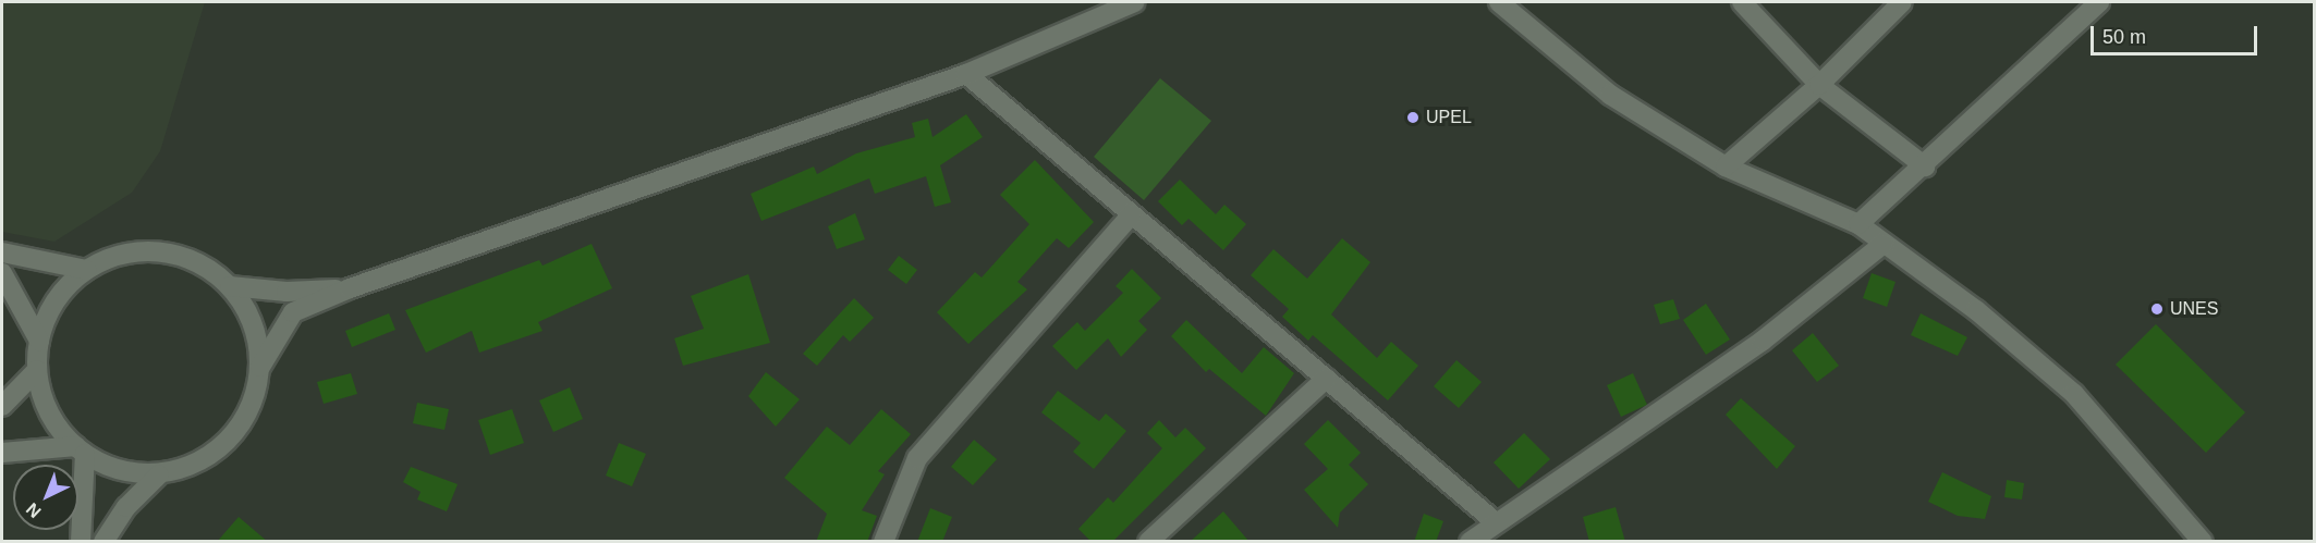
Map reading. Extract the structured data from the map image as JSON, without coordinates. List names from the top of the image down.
{
  "places": ["UPEL", "UNES"],
  "scale_bar": "50 m",
  "north": "bottom left"
}
